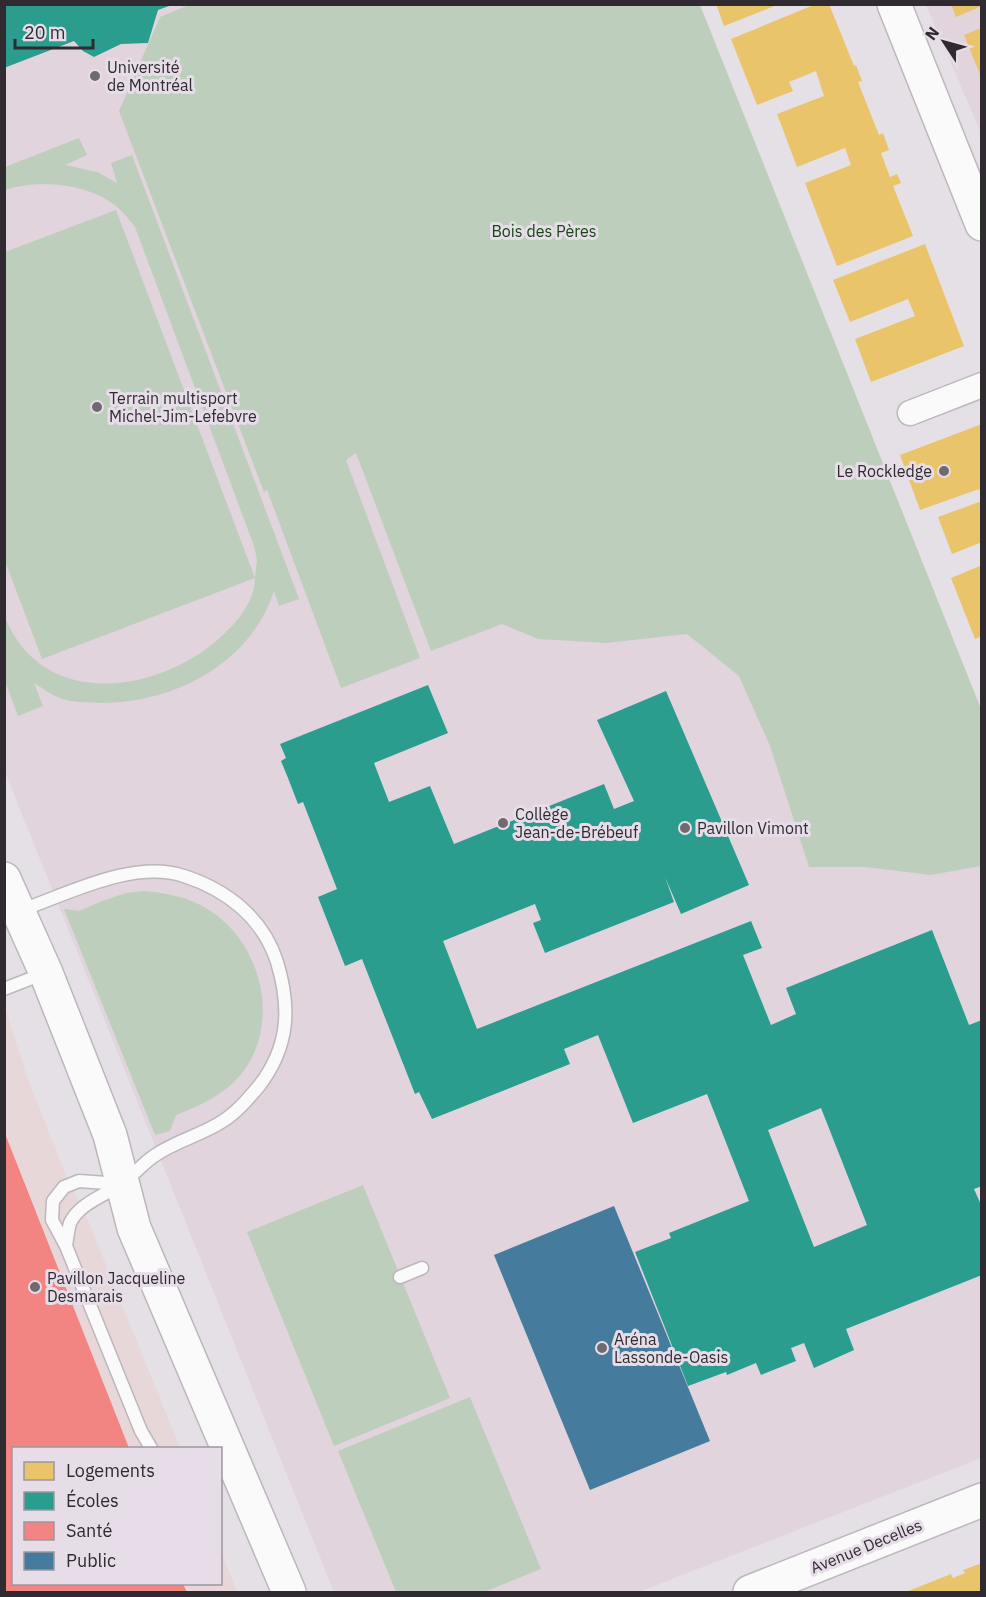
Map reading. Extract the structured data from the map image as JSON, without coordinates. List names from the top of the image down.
{
  "streets": {
    "main road": ["Avenue Decelles"]
  },
  "parks": ["Bois des Pères"],
  "places": [
    "Université de Montréal",
    "Terrain multisport Michel-Jim-Lefebvre",
    "Le Rockledge",
    "Collège Jean-de-Brébeuf",
    "Pavillon Vimont",
    "Pavillon Jacqueline Desmarais",
    "Aréna Lassonde-Oasis"
  ],
  "legend": [
    "Logements",
    "Écoles",
    "Santé",
    "Public"
  ],
  "scale_bar": "20 m",
  "north": "top left"
}
